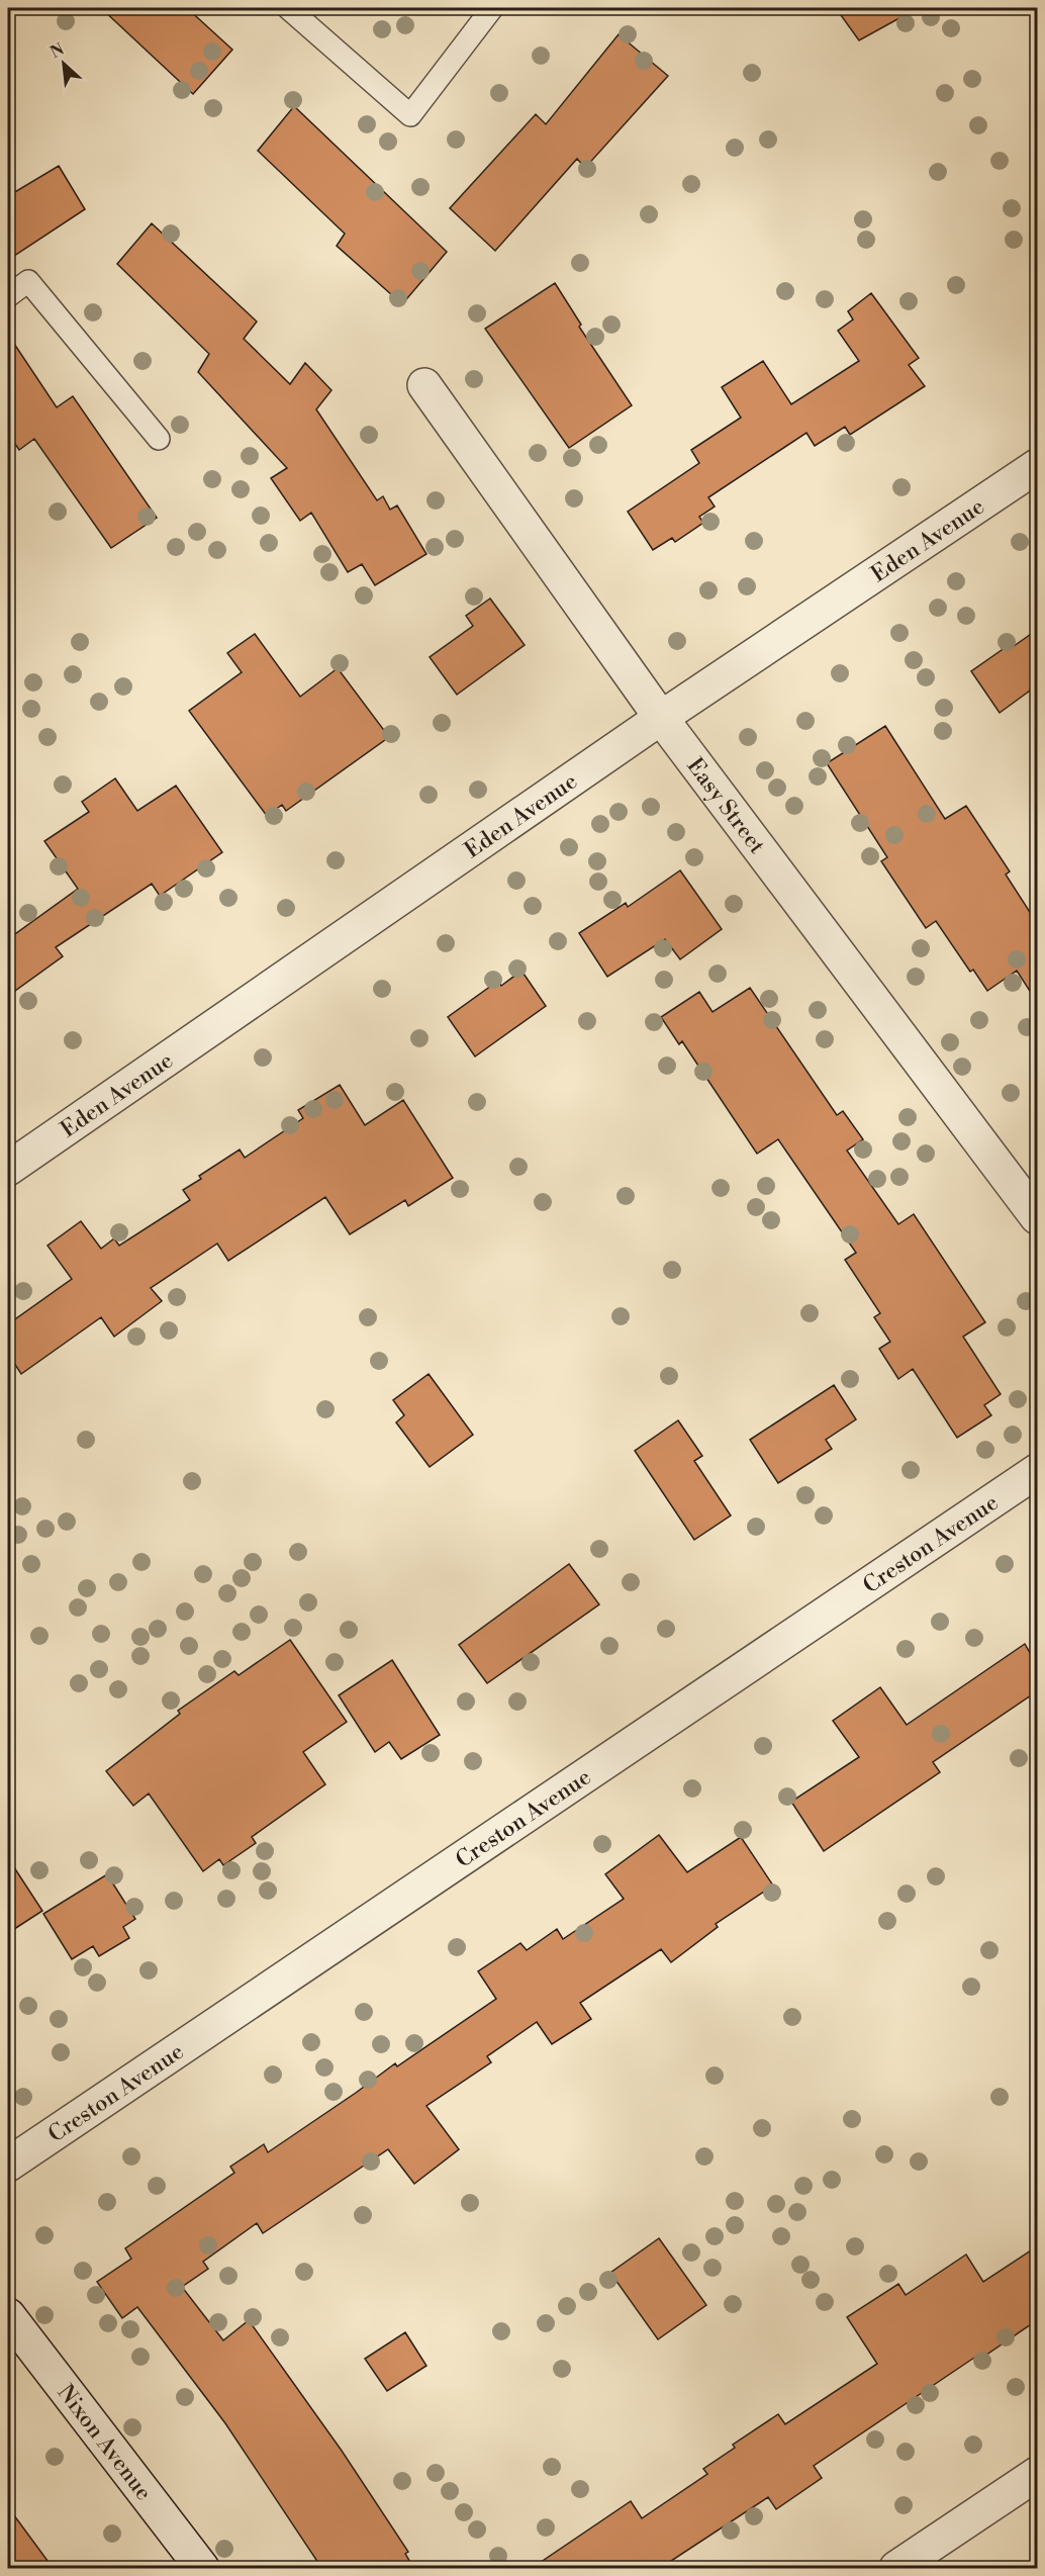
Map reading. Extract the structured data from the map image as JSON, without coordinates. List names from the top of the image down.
{
  "streets": {
    "street": [
      "Eden Avenue",
      "Easy Street",
      "Creston Avenue",
      "Nixon Avenue"
    ]
  },
  "crossings": [
    ["Eden Avenue", "Easy Street"]
  ],
  "north": "top left"
}
